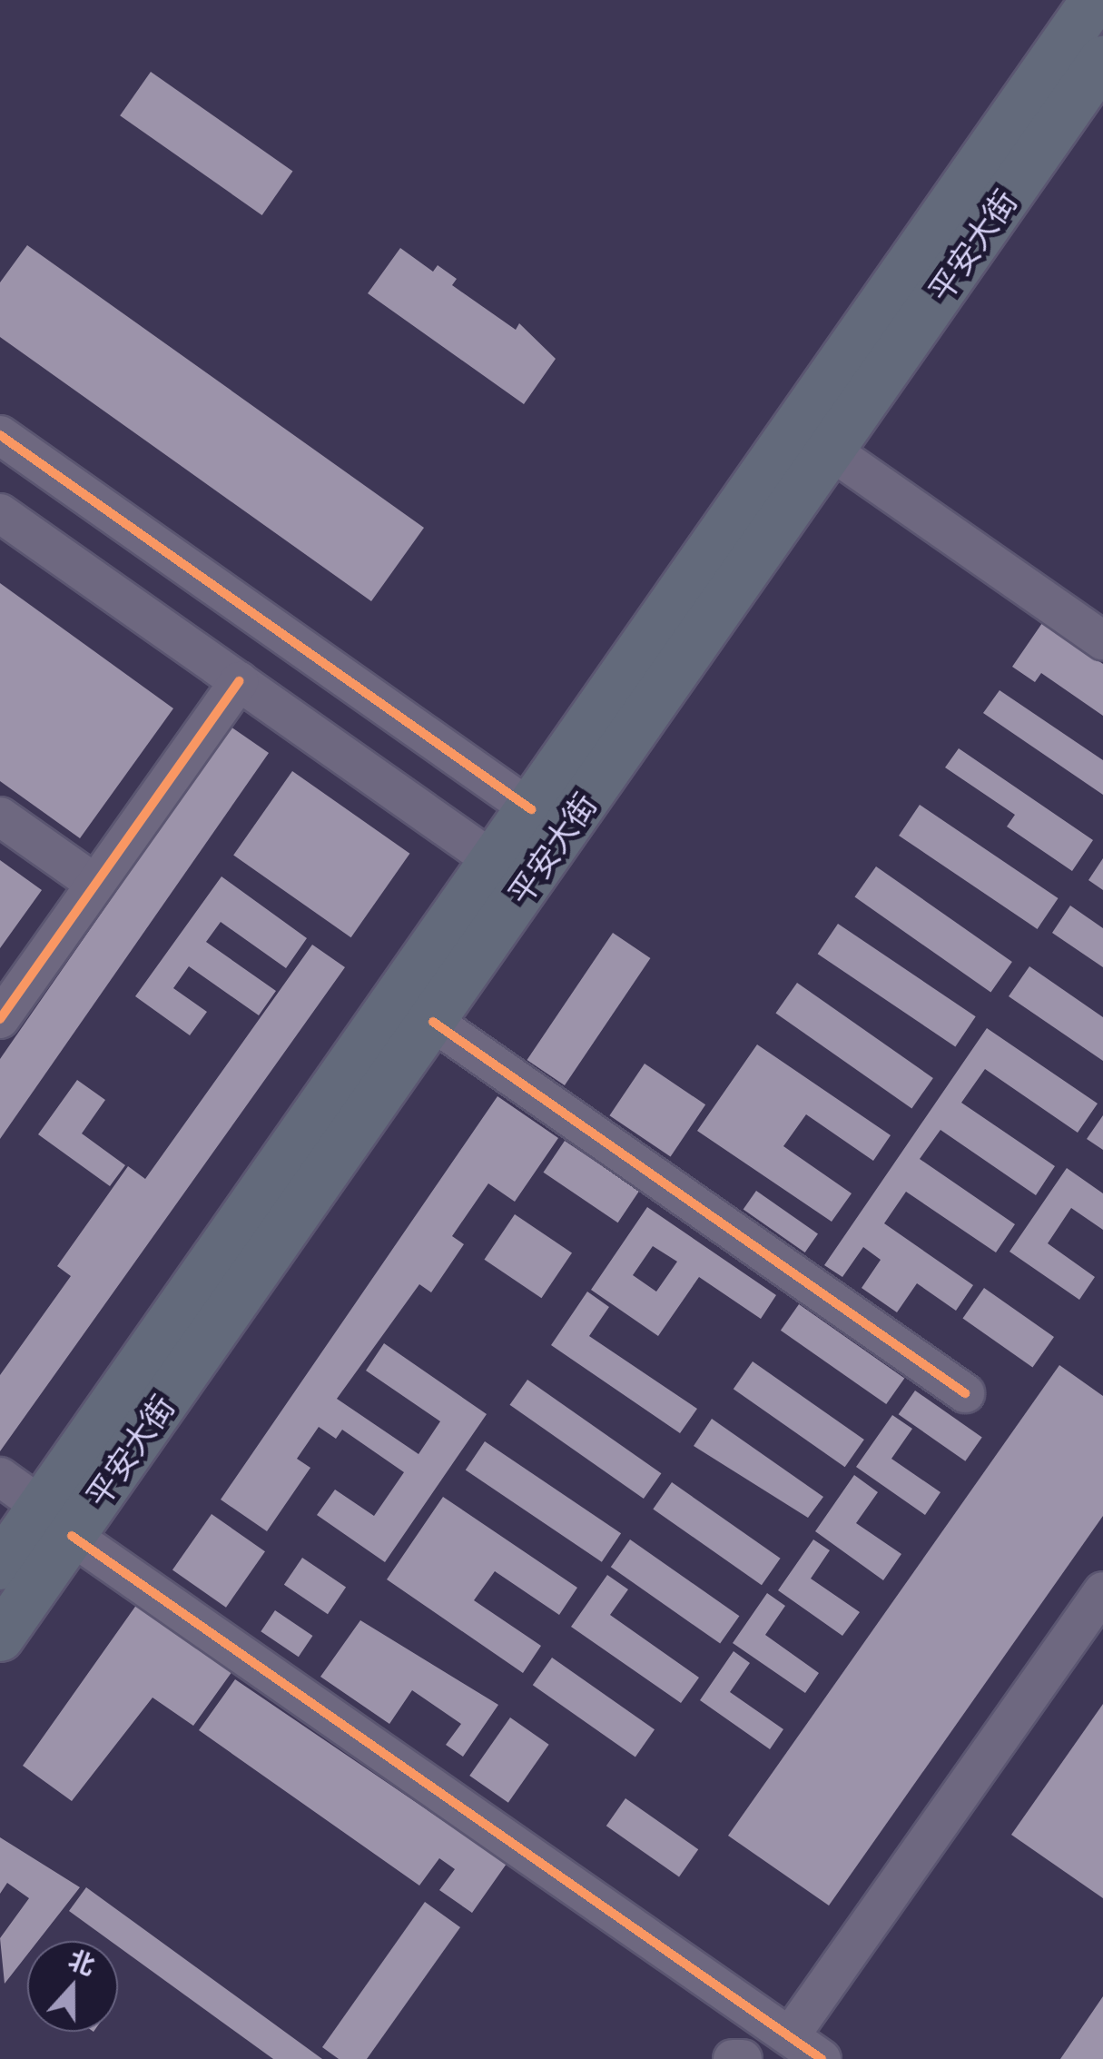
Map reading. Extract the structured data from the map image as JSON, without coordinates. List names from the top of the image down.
{
  "streets": {
    "main road": ["平安大街"]
  },
  "north": "top"
}
